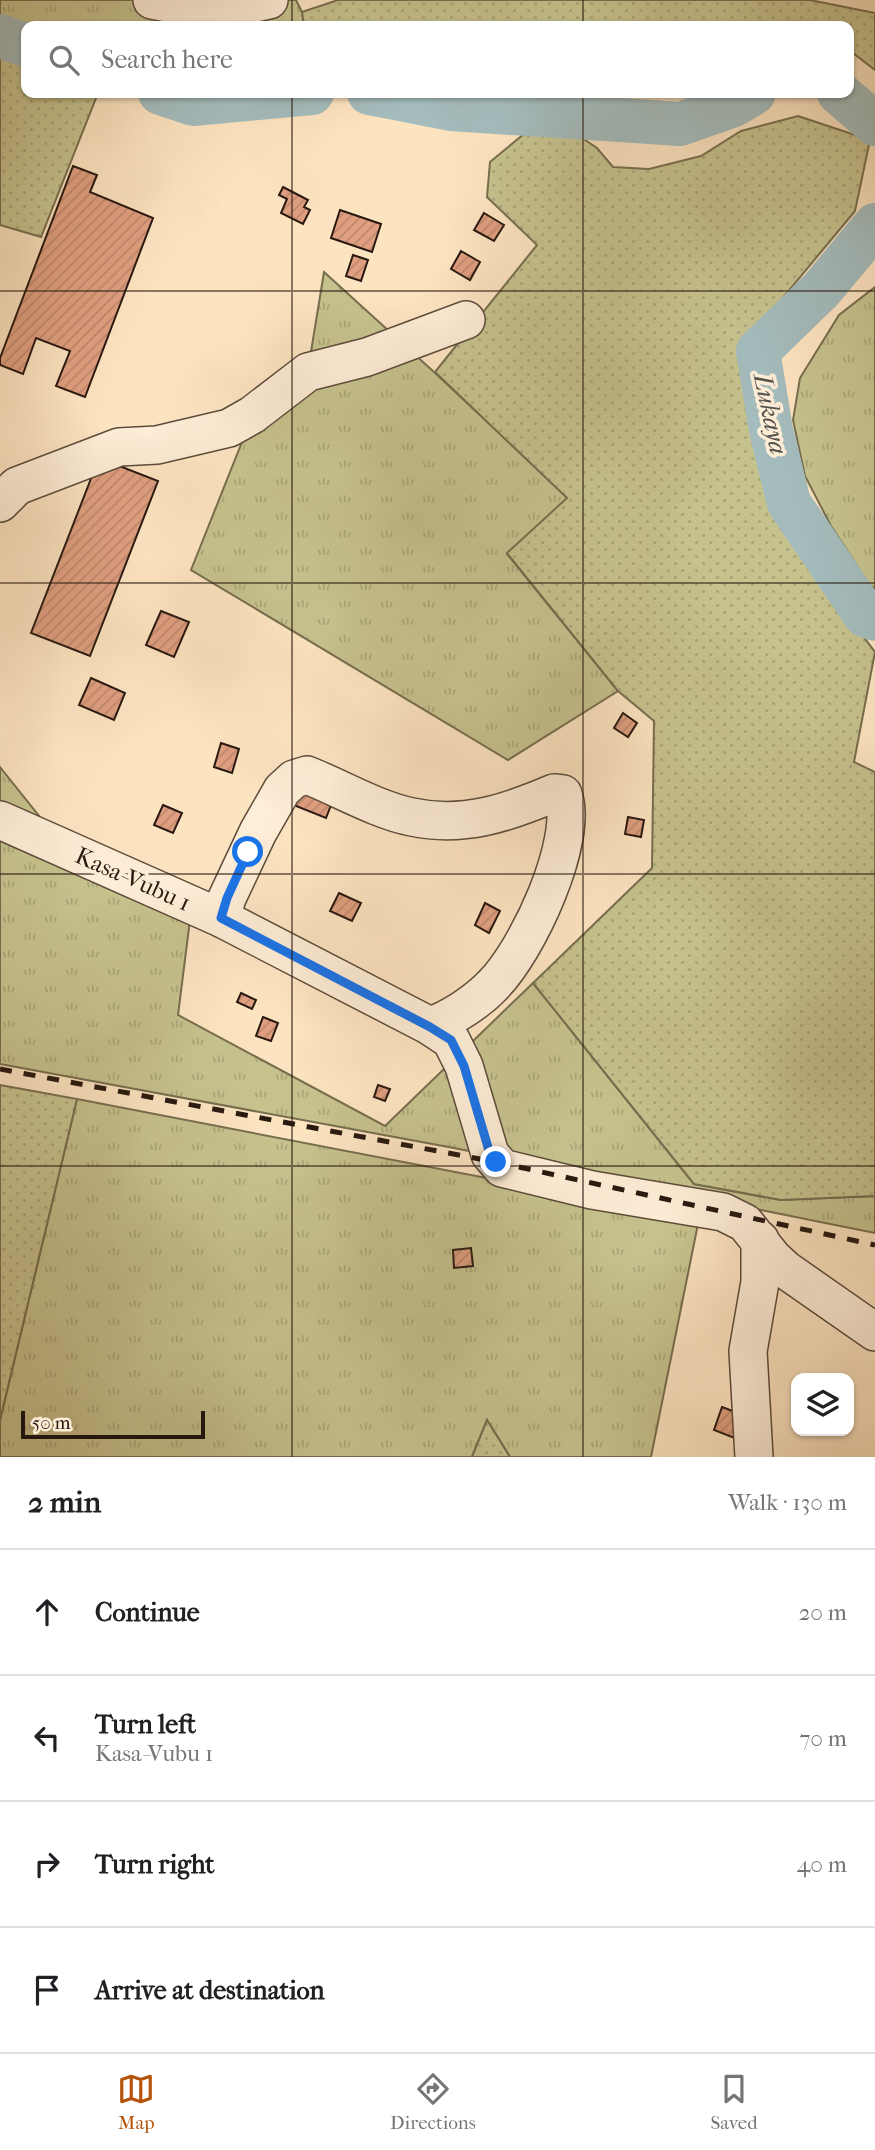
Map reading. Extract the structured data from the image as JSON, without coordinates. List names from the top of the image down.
{
  "streets": {
    "street": ["Kasa-Vubu 1"]
  },
  "water": ["Lukaya"],
  "scale_bar": "50 m",
  "page": {
    "search": "Search here",
    "scale": "50 m",
    "heading": ["2 min", "Walk · 130 m"],
    "list": [
      ["Continue", "20 m"],
      ["Turn left", "Kasa-Vubu 1", "70 m"],
      ["Turn right", "40 m"],
      "Arrive at destination"
    ],
    "nav": ["Map", "Directions", "Saved"]
  }
}
